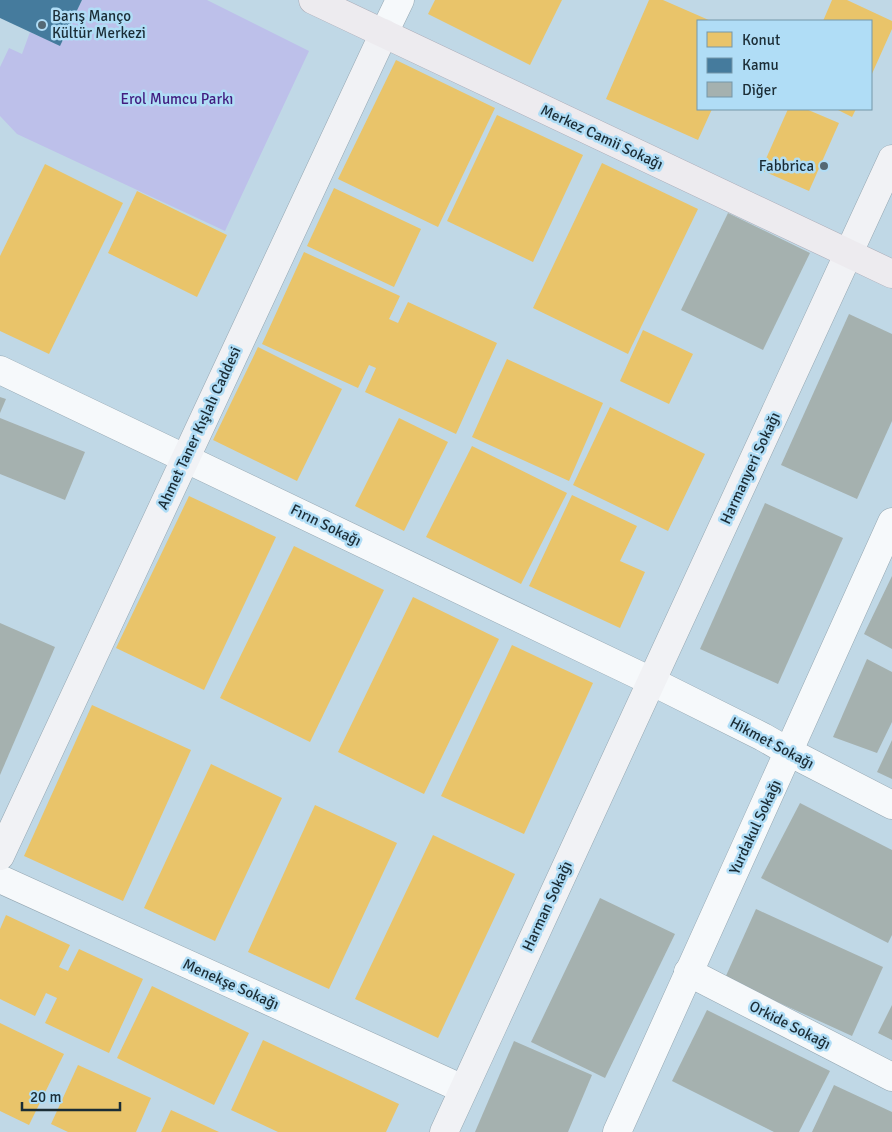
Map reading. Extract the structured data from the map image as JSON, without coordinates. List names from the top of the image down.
{
  "streets": {
    "main road": ["Merkez Camii Sokağı"],
    "street": [
      "Ahmet Taner Kışlalı Caddesi",
      "Harmanyeri Sokağı",
      "Fırın Sokağı",
      "Hikmet Sokağı",
      "Yurdakul Sokağı",
      "Harman Sokağı",
      "Menekşe Sokağı",
      "Orkide Sokağı"
    ]
  },
  "crossings": [
    ["Merkez Camii Sokağı", "Ahmet Taner Kışlalı Caddesi"],
    ["Merkez Camii Sokağı", "Harmanyeri Sokağı"],
    ["Ahmet Taner Kışlalı Caddesi", "Fırın Sokağı"],
    ["Harmanyeri Sokağı", "Fırın Sokağı"],
    ["Harmanyeri Sokağı", "Hikmet Sokağı"],
    ["Harmanyeri Sokağı", "Harman Sokağı"],
    ["Fırın Sokağı", "Hikmet Sokağı"],
    ["Fırın Sokağı", "Harman Sokağı"],
    ["Hikmet Sokağı", "Yurdakul Sokağı"],
    ["Hikmet Sokağı", "Harman Sokağı"],
    ["Yurdakul Sokağı", "Orkide Sokağı"],
    ["Harman Sokağı", "Menekşe Sokağı"]
  ],
  "parks": ["Erol Mumcu Parkı"],
  "places": ["Barış Manço Kültür Merkezi", "Fabbrica"],
  "legend": ["Konut", "Kamu", "Diğer"],
  "scale_bar": "20 m"
}
